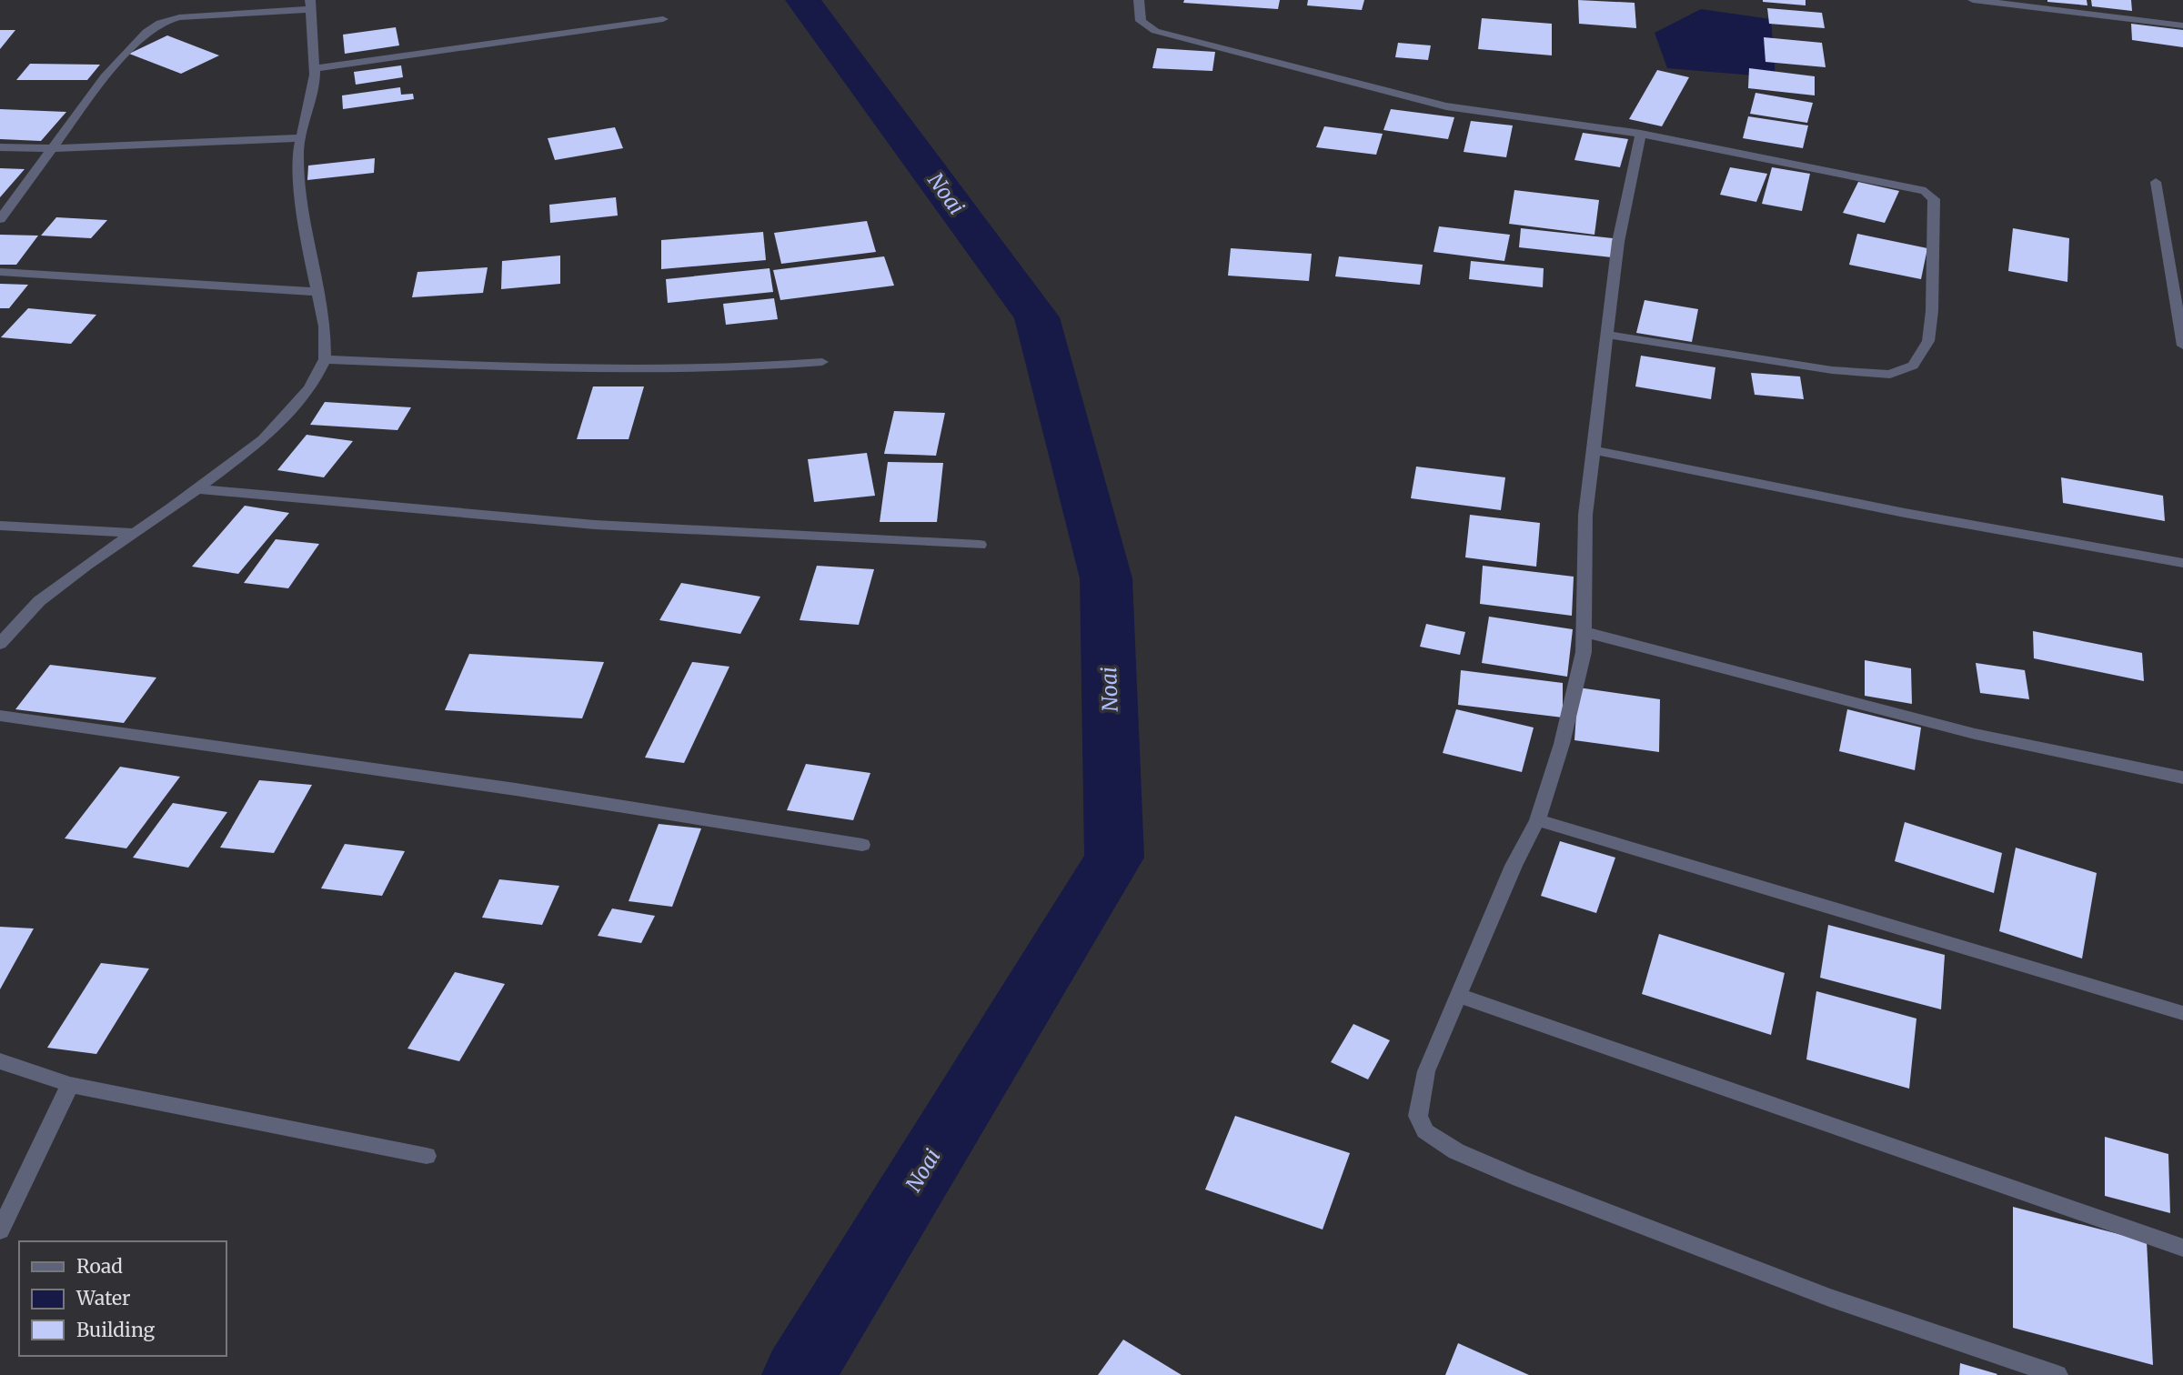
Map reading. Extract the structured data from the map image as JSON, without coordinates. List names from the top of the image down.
{
  "water": ["Noai"],
  "legend": ["Road", "Water", "Building"]
}
